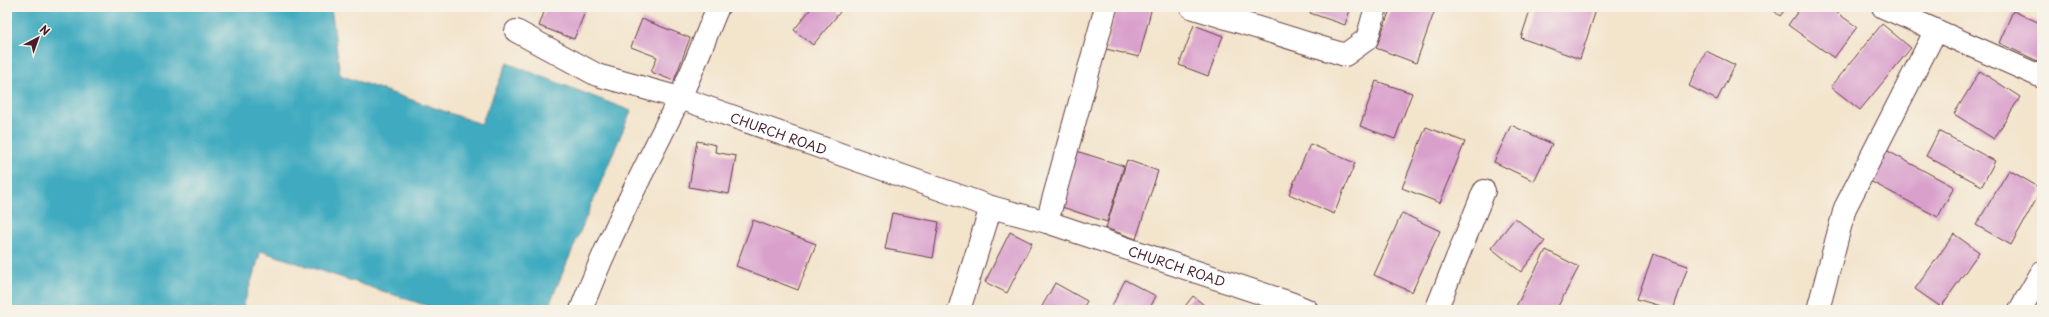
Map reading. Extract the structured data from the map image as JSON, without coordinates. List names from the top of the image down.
{
  "streets": {
    "street": ["CHURCH ROAD"]
  },
  "north": "top right"
}
